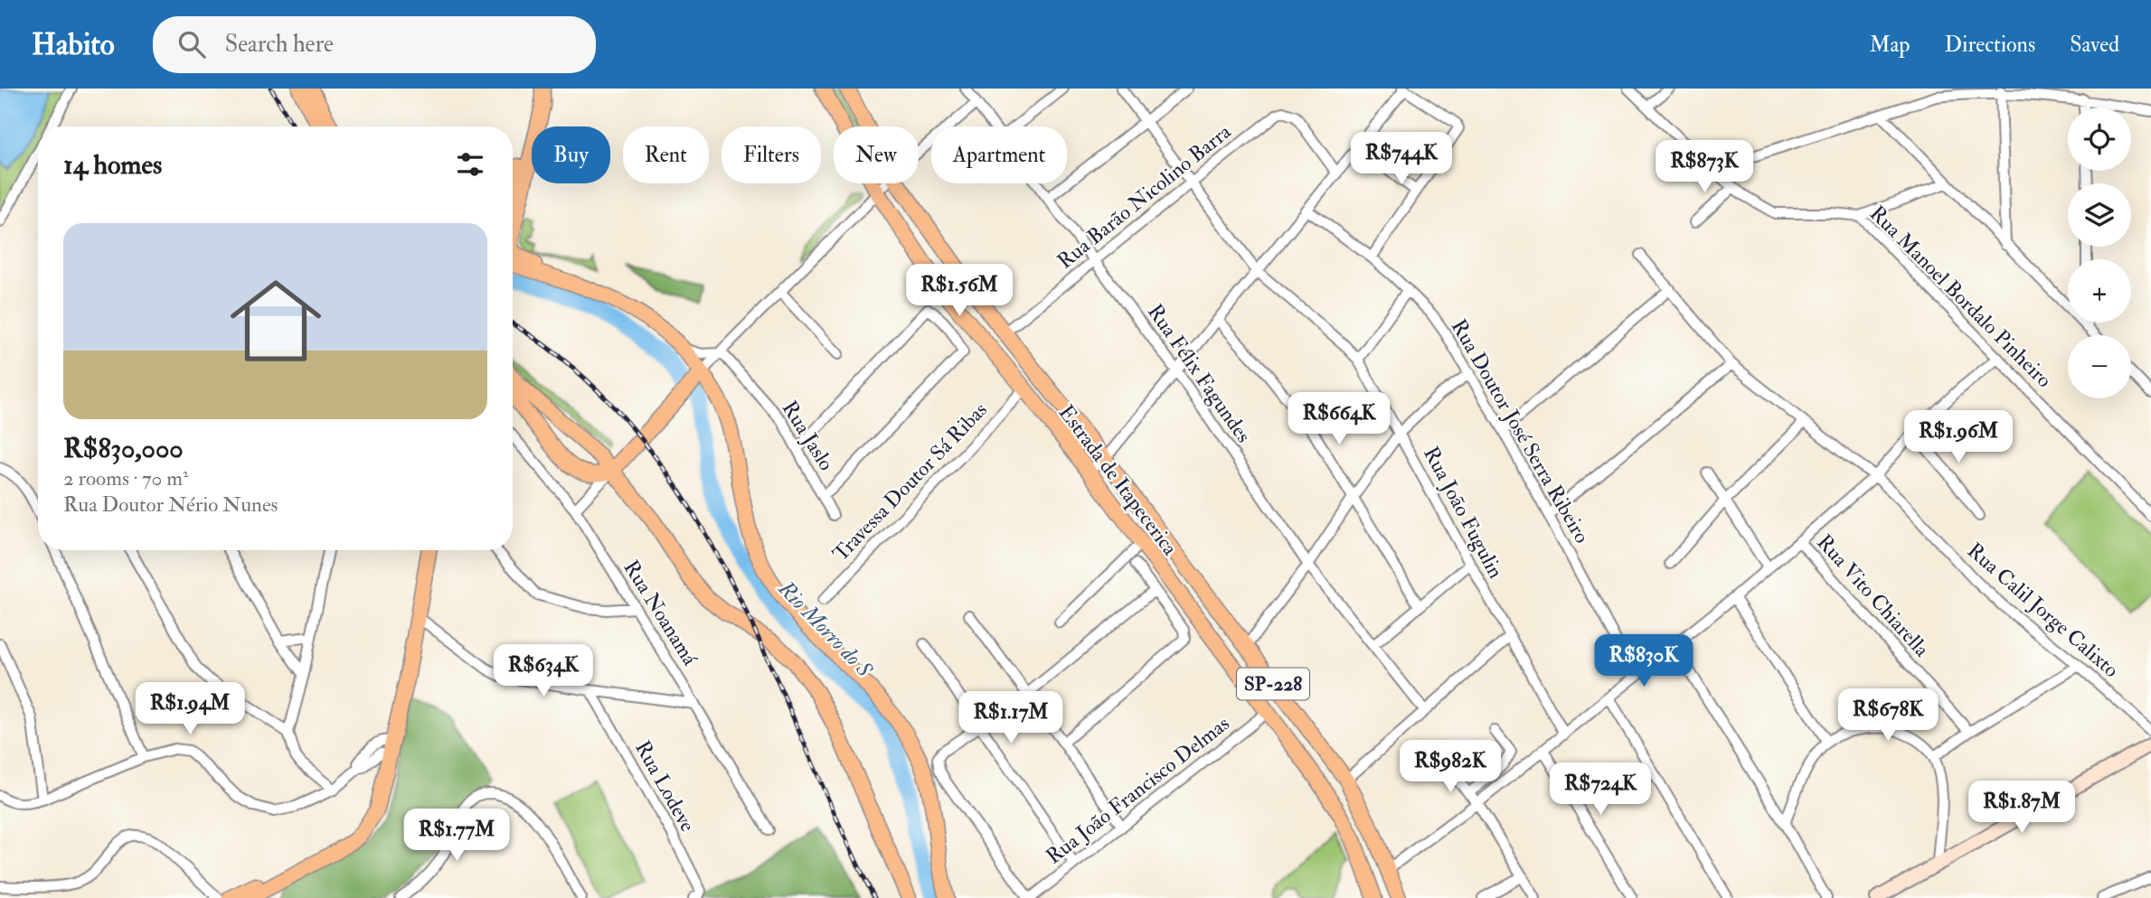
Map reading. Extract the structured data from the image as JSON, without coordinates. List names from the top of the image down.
{
  "streets": {
    "main road": ["Estrada de Itapecerica", "SP-228"],
    "street": [
      "Rua Barão Nicolino Barra",
      "Rua Manoel Bordalo Pinheiro",
      "Rua Félix Fagundes",
      "Rua Doutor José Serra Ribeiro",
      "Rua Jaslo",
      "Travessa Doutor Sá Ribas",
      "Rua João Fugulin",
      "Rua Vito Chiarella",
      "Rua Calil Jorge Calixto",
      "Rua Noanamá",
      "Rua Lodeve",
      "Rua João Francisco Delmas"
    ]
  },
  "crossings": [
    ["Rua Barão Nicolino Barra", "Rua Félix Fagundes"],
    ["Rua Barão Nicolino Barra", "Estrada de Itapecerica"],
    ["Rua Barão Nicolino Barra", "Rua João Fugulin"],
    ["Estrada de Itapecerica", "Travessa Doutor Sá Ribas"],
    ["Estrada de Itapecerica", "Rua João Francisco Delmas"]
  ],
  "water": ["Rio Morro do S"],
  "page": {
    "header": "Habito",
    "search": "Search here",
    "nav": ["Map", "Directions", "Saved"],
    "map_buttons": ["+", "−"],
    "chip": [
      "Buy",
      "Rent",
      "Filters",
      "New",
      "Apartment"
    ],
    "heading": "14 homes",
    "price": [
      "R$744K",
      "R$873K",
      "R$1.56M",
      "R$664K",
      "R$1.96M",
      "R$830K",
      "R$634K",
      "R$1.94M",
      "R$678K",
      "R$1.17M",
      "R$982K",
      "R$724K",
      "R$1.87M",
      "R$1.77M"
    ],
    "list": [
      {
        "name": "R$830,000",
        "note": "2 rooms · 70 m² · Rua Doutor Nério Nunes"
      }
    ]
  }
}
